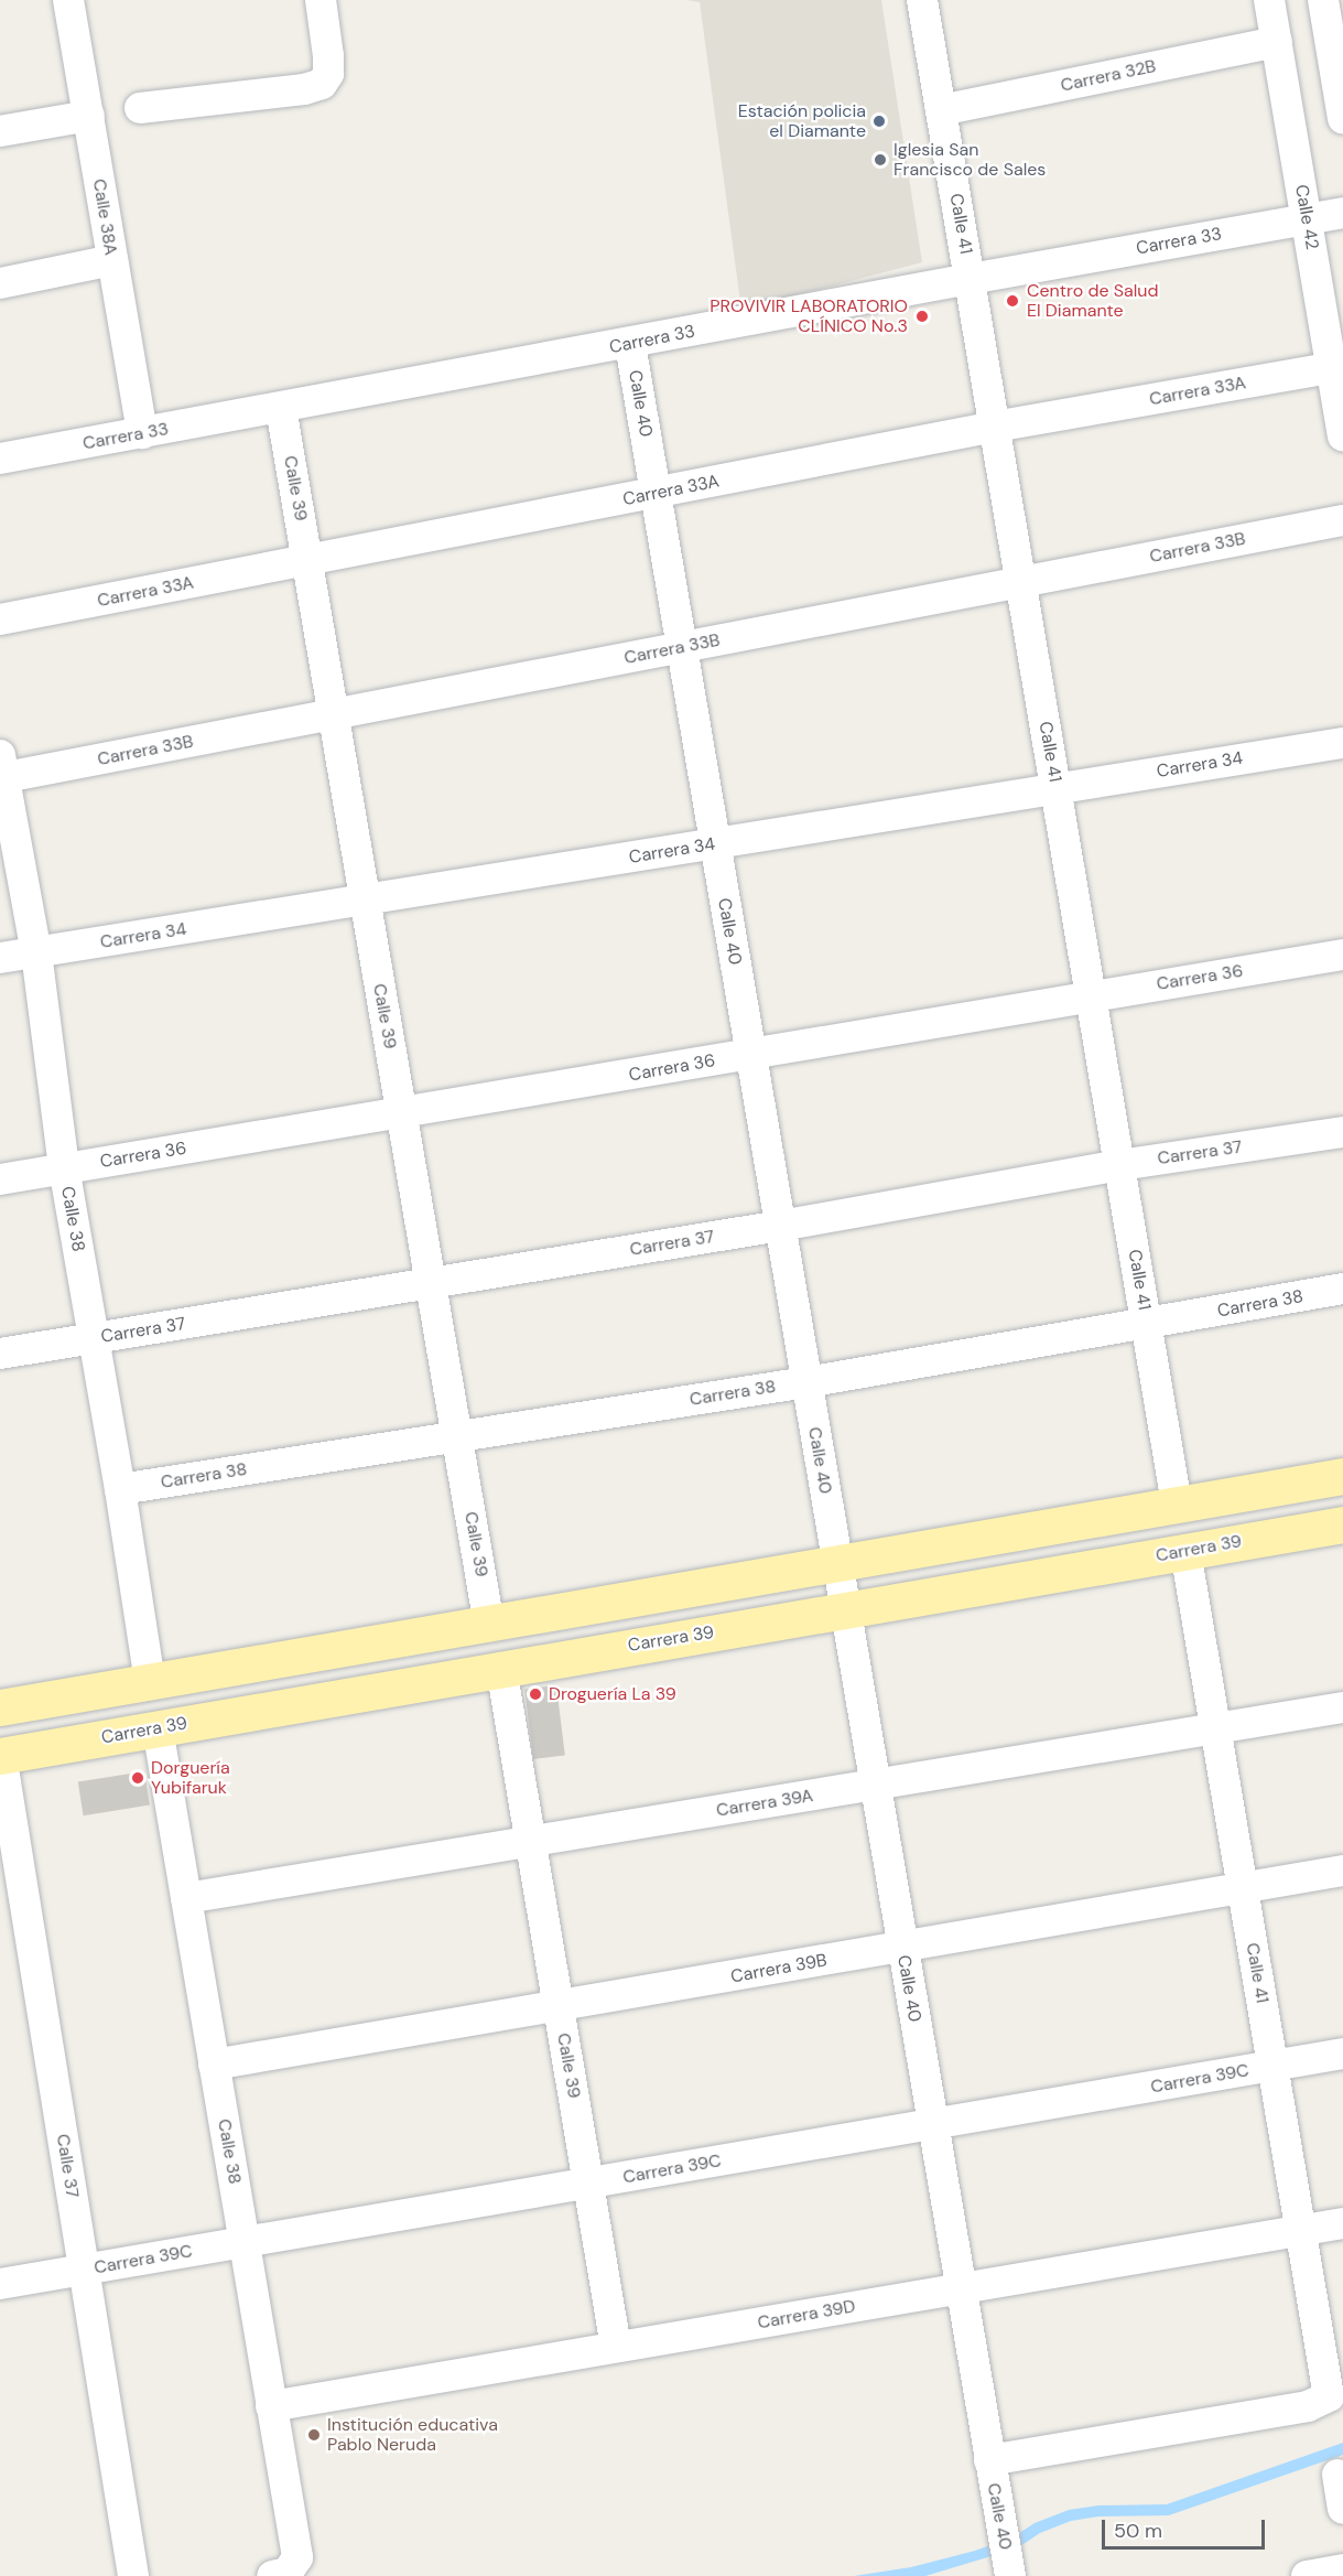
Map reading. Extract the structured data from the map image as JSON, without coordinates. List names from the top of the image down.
{
  "streets": {
    "main road": ["Carrera 39"],
    "street": [
      "Carrera 32B",
      "Calle 38A",
      "Calle 42",
      "Calle 41",
      "Carrera 33",
      "Carrera 33A",
      "Calle 40",
      "Calle 39",
      "Carrera 33B",
      "Carrera 34",
      "Carrera 36",
      "Carrera 37",
      "Calle 38",
      "Carrera 38",
      "Carrera 39A",
      "Carrera 39B",
      "Carrera 39C",
      "Calle 37",
      "Carrera 39D"
    ]
  },
  "crossings": [
    ["Carrera 32B", "Calle 42"],
    ["Carrera 32B", "Calle 41"],
    ["Calle 38A", "Carrera 33"],
    ["Calle 42", "Carrera 33"],
    ["Calle 42", "Carrera 33A"],
    ["Calle 41", "Carrera 33"],
    ["Calle 41", "Carrera 33A"],
    ["Calle 41", "Calle 40"],
    ["Calle 41", "Carrera 33B"],
    ["Calle 41", "Carrera 34"],
    ["Calle 41", "Carrera 36"],
    ["Calle 41", "Carrera 37"],
    ["Calle 41", "Carrera 38"],
    ["Calle 41", "Carrera 39"],
    ["Calle 41", "Carrera 39A"],
    ["Calle 41", "Carrera 39B"],
    ["Calle 41", "Carrera 39C"],
    ["Calle 41", "Carrera 39D"],
    ["Carrera 33", "Calle 40"],
    ["Carrera 33", "Calle 39"],
    ["Carrera 33A", "Calle 40"],
    ["Carrera 33A", "Calle 39"],
    ["Calle 40", "Carrera 33B"],
    ["Calle 40", "Carrera 34"],
    ["Calle 40", "Carrera 36"],
    ["Calle 40", "Carrera 37"],
    ["Calle 40", "Carrera 38"],
    ["Calle 40", "Carrera 39"],
    ["Calle 40", "Carrera 39A"],
    ["Calle 40", "Carrera 39B"],
    ["Calle 40", "Carrera 39C"],
    ["Calle 40", "Carrera 39D"],
    ["Calle 39", "Carrera 33B"],
    ["Calle 39", "Carrera 34"],
    ["Calle 39", "Carrera 36"],
    ["Calle 39", "Carrera 37"],
    ["Calle 39", "Carrera 38"],
    ["Calle 39", "Carrera 39"],
    ["Calle 39", "Carrera 39A"],
    ["Calle 39", "Carrera 39B"],
    ["Calle 39", "Carrera 39C"],
    ["Calle 39", "Carrera 39D"],
    ["Carrera 33B", "Calle 38"],
    ["Carrera 34", "Calle 38"],
    ["Carrera 36", "Calle 38"],
    ["Carrera 37", "Calle 38"],
    ["Calle 38", "Carrera 38"],
    ["Calle 38", "Carrera 39"],
    ["Calle 38", "Carrera 39A"],
    ["Calle 38", "Carrera 39B"],
    ["Calle 38", "Carrera 39C"],
    ["Calle 38", "Carrera 39D"],
    ["Carrera 39", "Calle 37"],
    ["Carrera 39C", "Calle 37"]
  ],
  "places": [
    "Estación policia el Diamante",
    "Iglesia San Francisco de Sales",
    "Centro de Salud El Diamante",
    "PROVIVIR LABORATORIO CLÍNICO No.3",
    "Droguería La 39",
    "Dorguería Yubifaruk",
    "Institución educativa Pablo Neruda"
  ],
  "scale_bar": "50 m"
}
